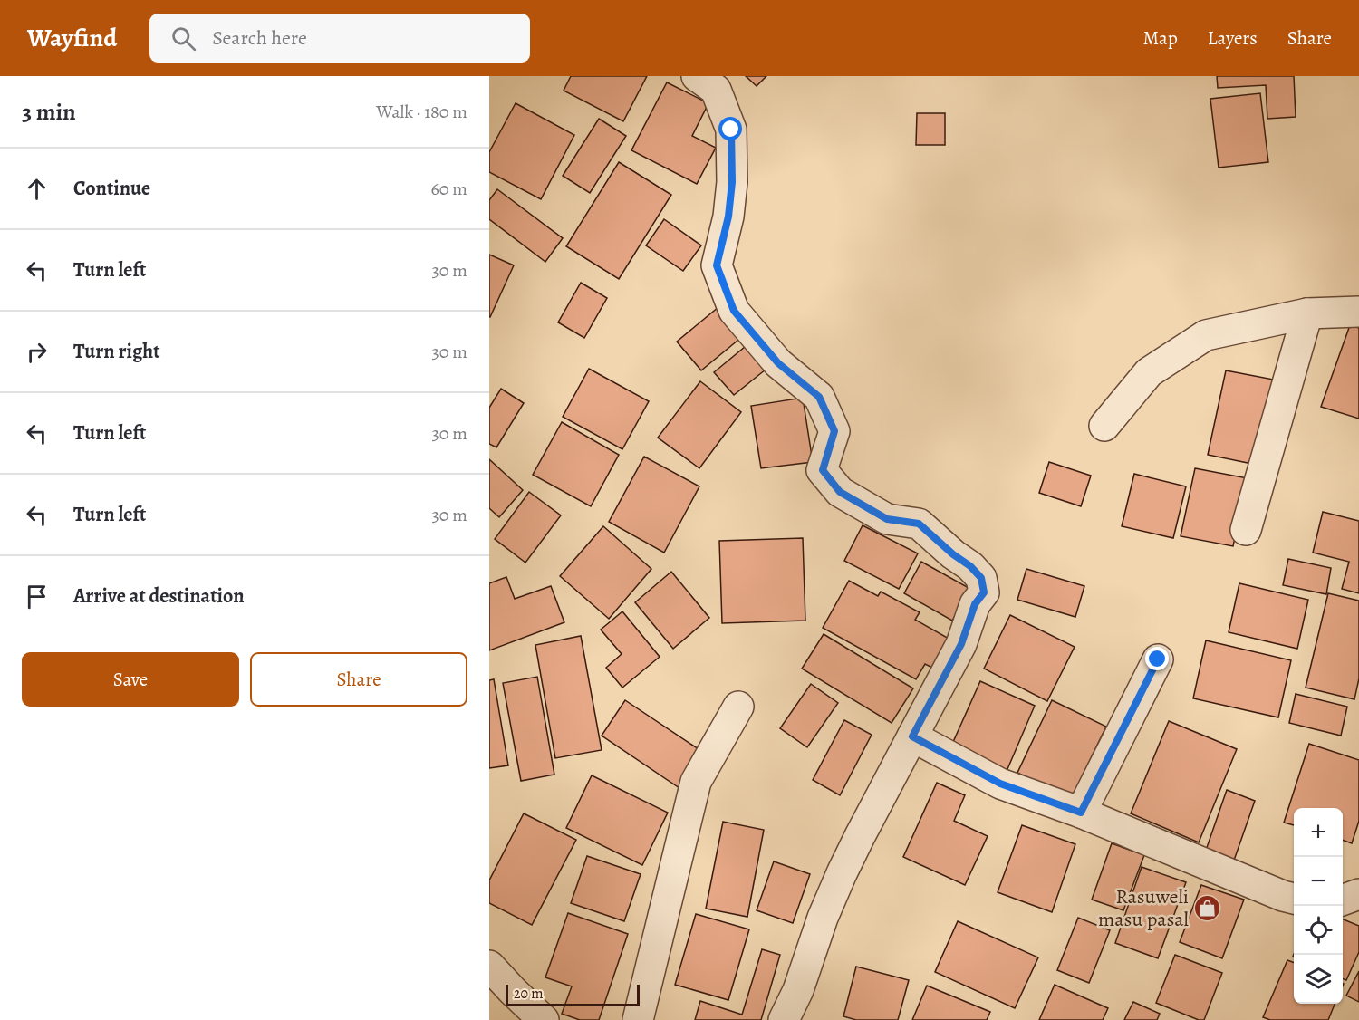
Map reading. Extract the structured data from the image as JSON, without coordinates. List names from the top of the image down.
{
  "places": {
    "shop": ["Rasuweli masu pasal"]
  },
  "scale_bar": "20 m",
  "page": {
    "header": "Wayfind",
    "search": "Search here",
    "nav": ["Map", "Layers", "Share"],
    "heading": ["3 min", "Walk · 180 m"],
    "list": [
      ["Continue", "60 m"],
      ["Turn left", "30 m"],
      ["Turn right", "30 m"],
      ["Turn left", "30 m"],
      ["Turn left", "30 m"],
      "Arrive at destination"
    ],
    "buttons": ["Save", "Share"],
    "map_buttons": ["+", "−"],
    "scale": "20 m"
  }
}
